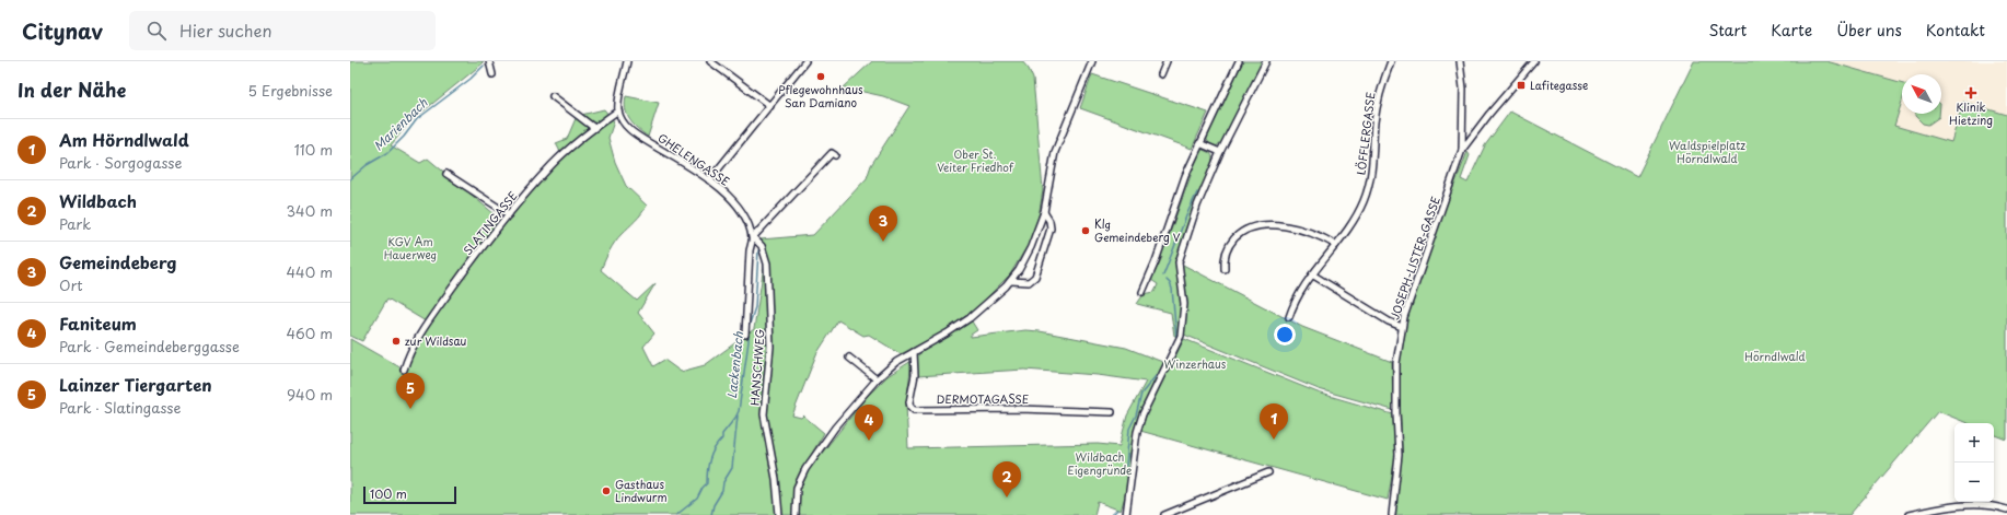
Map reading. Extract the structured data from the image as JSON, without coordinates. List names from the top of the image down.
{
  "streets": {
    "street": [
      "LÖFFLERGASSE",
      "GHELENGASSE",
      "SLATINGASSE",
      "JOSEPH-LISTER-GASSE",
      "HANSCHWEG",
      "DERMOTAGASSE"
    ]
  },
  "crossings": [
    ["GHELENGASSE", "SLATINGASSE"],
    ["GHELENGASSE", "HANSCHWEG"]
  ],
  "water": ["Marienbach", "Lackenbach"],
  "parks": [
    "Waldspielplatz Hörndlwald",
    "Ober St. Veiter Friedhof",
    "KGV Am Hauerweg",
    "Hörndlwald",
    "Winzerhaus",
    "Wildbach Eigengründe"
  ],
  "places": {
    "other": [
      "Pflegewohnhaus San Damiano",
      "Klg Gemeindeberg V",
      "zur Wildsau",
      "Gasthaus Lindwurm"
    ],
    "transit": ["Lafitegasse"],
    "health": ["Klinik Hietzing"]
  },
  "scale_bar": "100 m",
  "north": "top left",
  "page": {
    "header": "Citynav",
    "search": "Hier suchen",
    "nav": [
      "Start",
      "Karte",
      "Über uns",
      "Kontakt"
    ],
    "heading": ["In der Nähe", "5 Ergebnisse"],
    "list": [
      {
        "mark": "1",
        "name": "Am Hörndlwald",
        "note": "Park · Sorgogasse",
        "value": "110 m"
      },
      {
        "mark": "2",
        "name": "Wildbach",
        "note": "Park",
        "value": "340 m"
      },
      {
        "mark": "3",
        "name": "Gemeindeberg",
        "note": "Ort",
        "value": "440 m"
      },
      {
        "mark": "4",
        "name": "Faniteum",
        "note": "Park · Gemeindeberggasse",
        "value": "460 m"
      },
      {
        "mark": "5",
        "name": "Lainzer Tiergarten",
        "note": "Park · Slatingasse",
        "value": "940 m"
      }
    ],
    "pins": [
      "3",
      "5",
      "1",
      "4",
      "2"
    ],
    "map_buttons": ["+", "−"],
    "scale": "100 m"
  }
}
